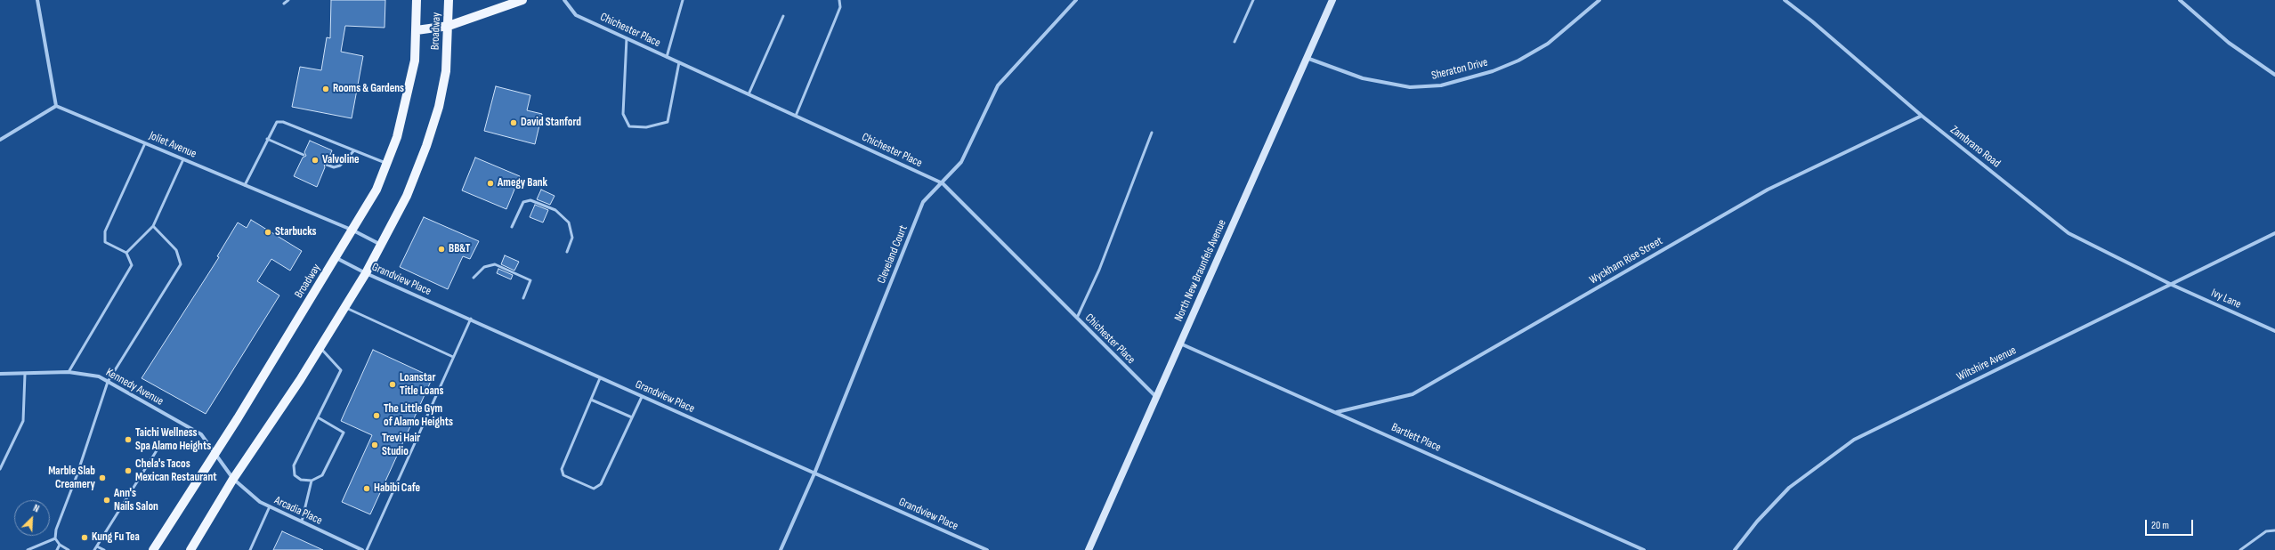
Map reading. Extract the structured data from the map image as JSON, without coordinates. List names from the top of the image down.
{
  "streets": {
    "main road": ["Broadway"],
    "street": [
      "Chichester Place",
      "Sheraton Drive",
      "Joliet Avenue",
      "Zambrano Road",
      "Cleveland Court",
      "Wyckham Rise Street",
      "North New Braunfels Avenue",
      "Grandview Place",
      "Ivy Lane",
      "Wiltshire Avenue",
      "Kennedy Avenue",
      "Bartlett Place",
      "Arcadia Place"
    ]
  },
  "crossings": [
    ["Chichester Place", "Cleveland Court"],
    ["Chichester Place", "North New Braunfels Avenue"],
    ["Broadway", "Joliet Avenue"],
    ["Broadway", "Grandview Place"],
    ["Broadway", "Kennedy Avenue"],
    ["Broadway", "Arcadia Place"],
    ["Sheraton Drive", "North New Braunfels Avenue"],
    ["Zambrano Road", "Wyckham Rise Street"],
    ["Zambrano Road", "Ivy Lane"],
    ["Zambrano Road", "Wiltshire Avenue"],
    ["Cleveland Court", "Grandview Place"],
    ["Wyckham Rise Street", "Bartlett Place"],
    ["North New Braunfels Avenue", "Bartlett Place"],
    ["Ivy Lane", "Wiltshire Avenue"],
    ["Kennedy Avenue", "Arcadia Place"]
  ],
  "places": [
    "Rooms & Gardens",
    "David Stanford",
    "Valvoline",
    "Amegy Bank",
    "Starbucks",
    "BB&T",
    "Loanstar Title Loans",
    "The Little Gym of Alamo Heights",
    "Taichi Wellness Spa Alamo Heights",
    "Trevi Hair Studio",
    "Chela's Tacos Mexican Restaurant",
    "Marble Slab Creamery",
    "Habibi Cafe",
    "Ann's Nails Salon",
    "Kung Fu Tea"
  ],
  "scale_bar": "20 m",
  "north": "top right"
}
